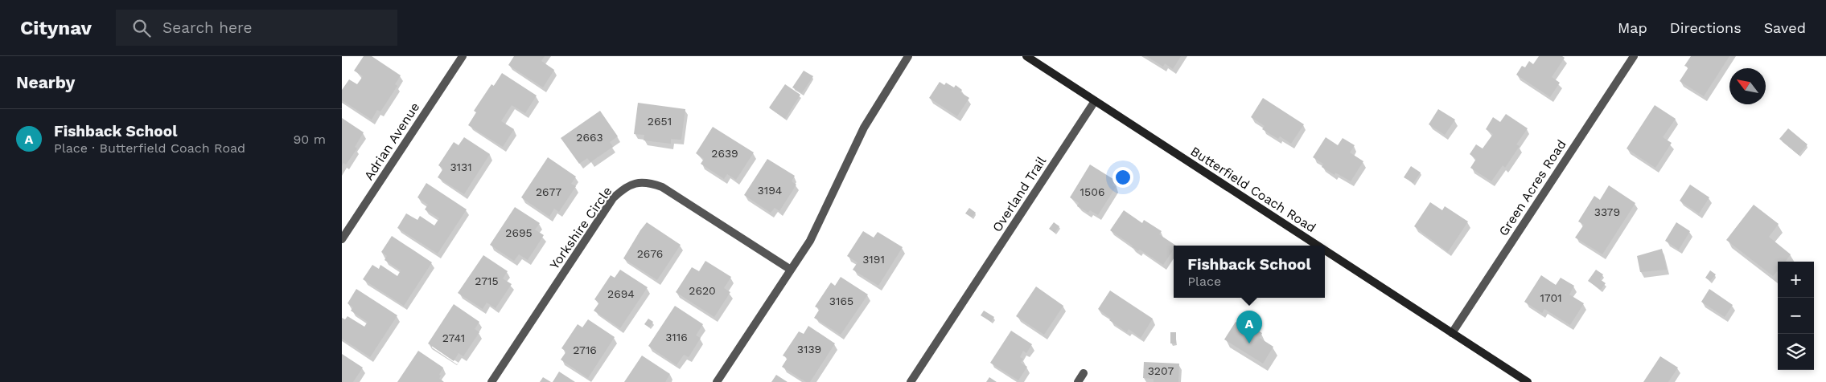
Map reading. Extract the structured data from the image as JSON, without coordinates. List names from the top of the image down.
{
  "streets": {
    "main road": ["Butterfield Coach Road"],
    "street": [
      "Adrian Avenue",
      "Green Acres Road",
      "Overland Trail",
      "Yorkshire Circle"
    ]
  },
  "crossings": [
    ["Green Acres Road", "Butterfield Coach Road"],
    ["Butterfield Coach Road", "Overland Trail"]
  ],
  "house_numbers": [
    "2651",
    "2663",
    "2639",
    "3131",
    "3194",
    "2677",
    "1506",
    "3379",
    "2695",
    "2676",
    "3191",
    "2715",
    "2620",
    "2694",
    "1701",
    "3165",
    "3116",
    "2741",
    "3139",
    "2716",
    "3207"
  ],
  "north": "top left",
  "page": {
    "header": "Citynav",
    "search": "Search here",
    "nav": ["Map", "Directions", "Saved"],
    "heading": "Nearby",
    "list": [
      {
        "mark": "A",
        "name": "Fishback School",
        "note": "Place · Butterfield Coach Road",
        "value": "90 m"
      }
    ],
    "popup": ["Fishback School", "Place"],
    "map_buttons": ["+", "−"],
    "pins": "A"
  }
}
